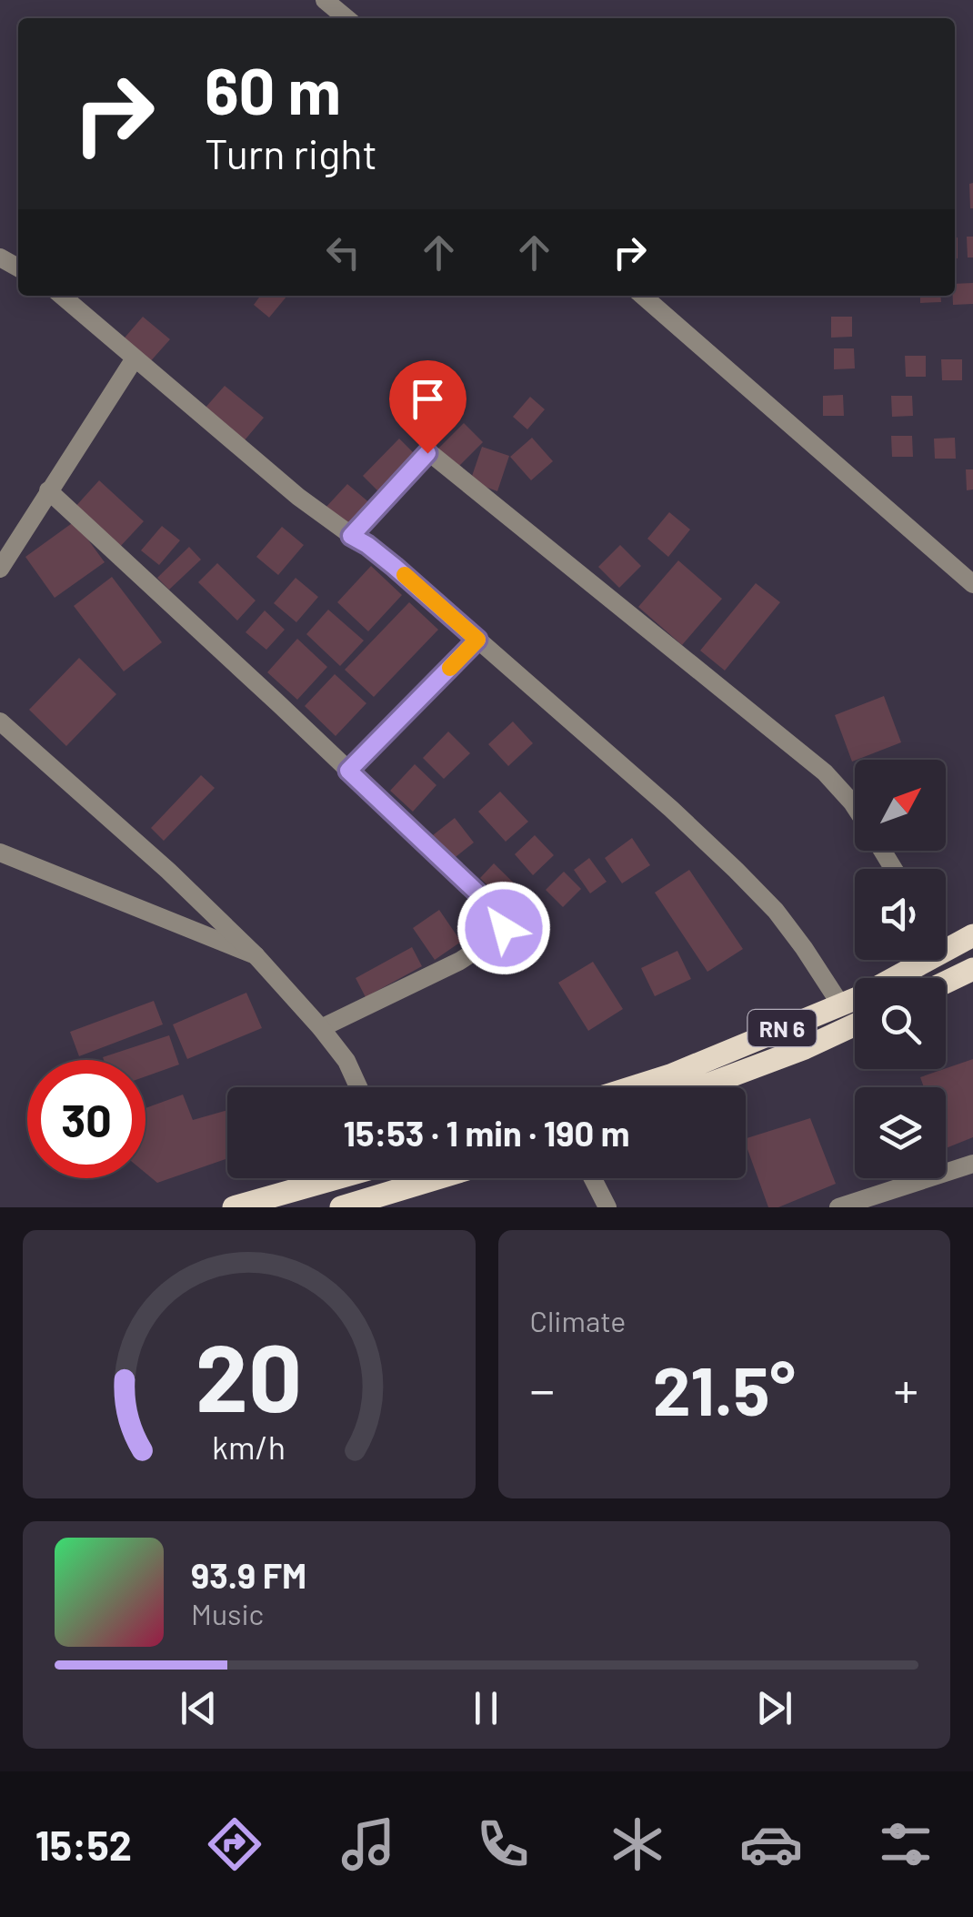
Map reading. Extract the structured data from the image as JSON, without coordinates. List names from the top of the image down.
{
  "streets": {
    "main road": ["RN 6"]
  },
  "north": "top right",
  "page": {
    "turn": ["60 m", "Turn right"],
    "limit": "30",
    "trip": "15:53 · 1 min · 190 m",
    "tile": "Climate",
    "heat": ["−", "21.5°", "+"],
    "song": ["93.9 FM", "Music"],
    "tabs": "15:52",
    "gauge": ["20", "km/h"]
  }
}
